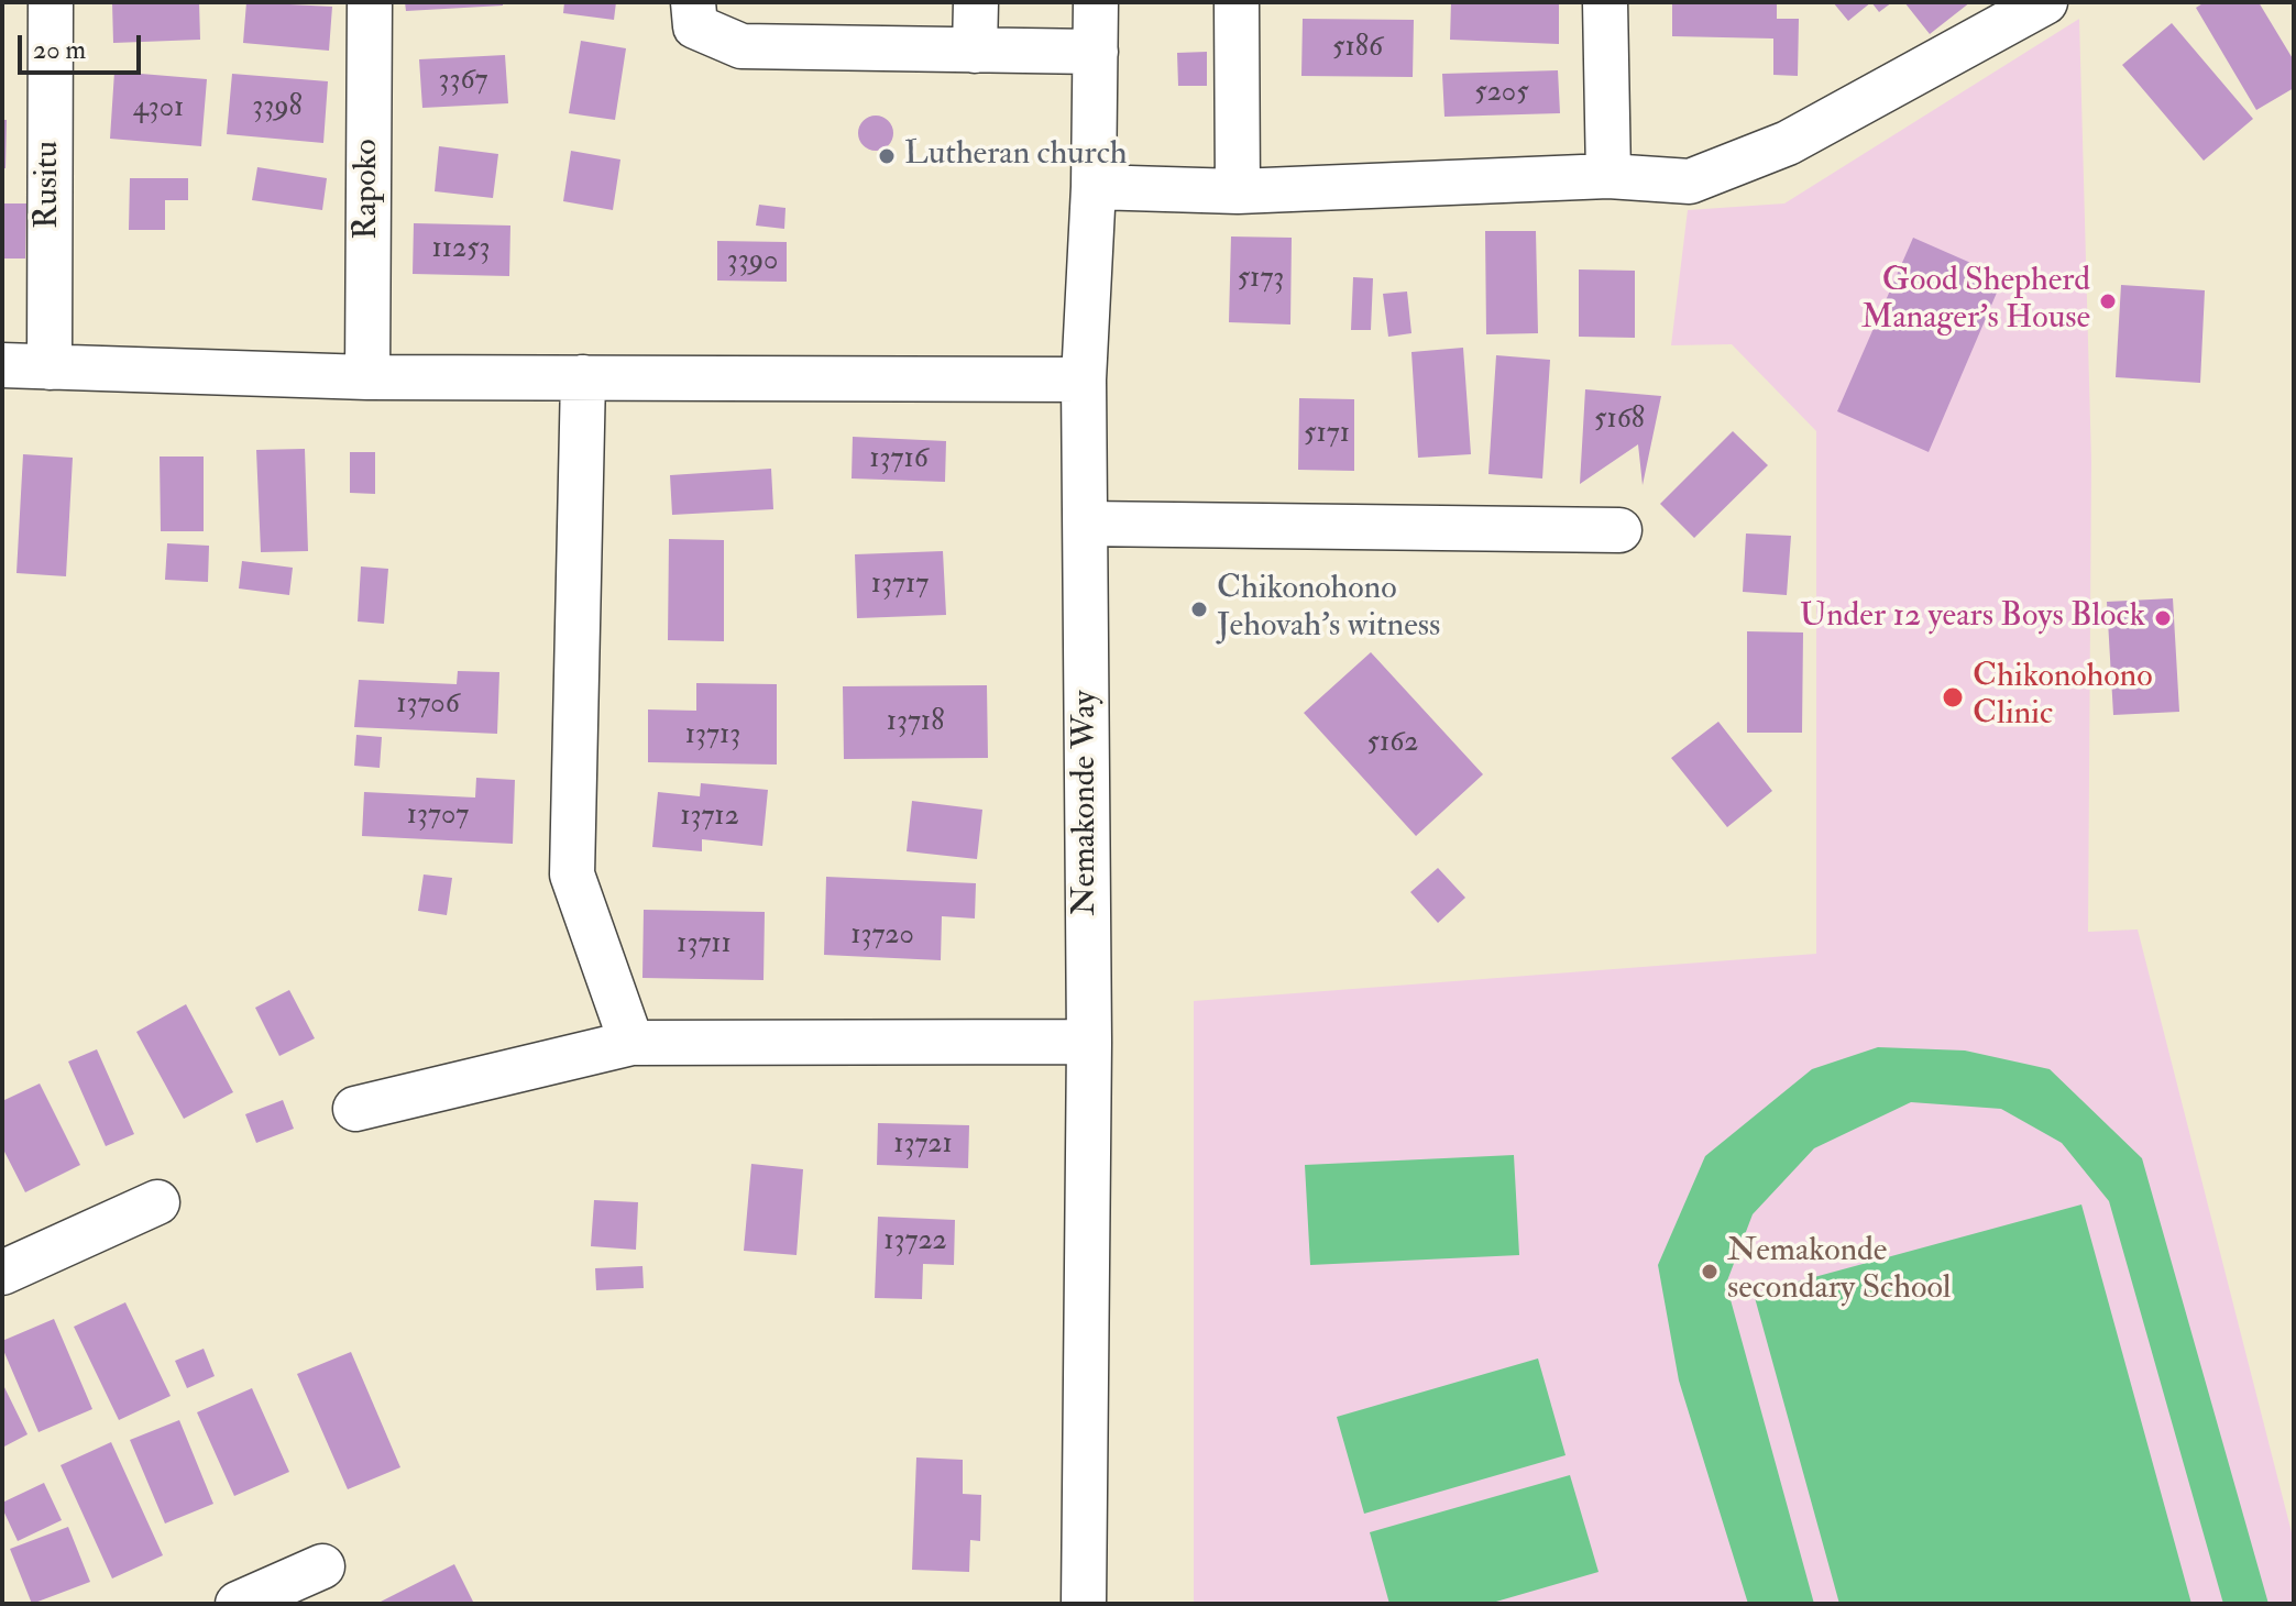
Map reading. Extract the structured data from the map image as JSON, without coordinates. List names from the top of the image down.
{
  "streets": {
    "street": ["Rusitu", "Rapoko", "Nemakonde Way"]
  },
  "places": [
    "Lutheran church",
    "Good Shepherd Manager's House",
    "Chikonohono Jehovah's witness",
    "Under 12 years Boys Block",
    "Chikonohono Clinic",
    "Nemakonde secondary School"
  ],
  "house_numbers": [
    "5186",
    "3367",
    "5205",
    "3398",
    "4301",
    "11253",
    "3390",
    "5173",
    "5168",
    "5171",
    "13716",
    "13717",
    "13706",
    "13718",
    "13713",
    "5162",
    "13707",
    "13712",
    "13720",
    "13711",
    "13721",
    "13722"
  ],
  "scale_bar": "20 m"
}
